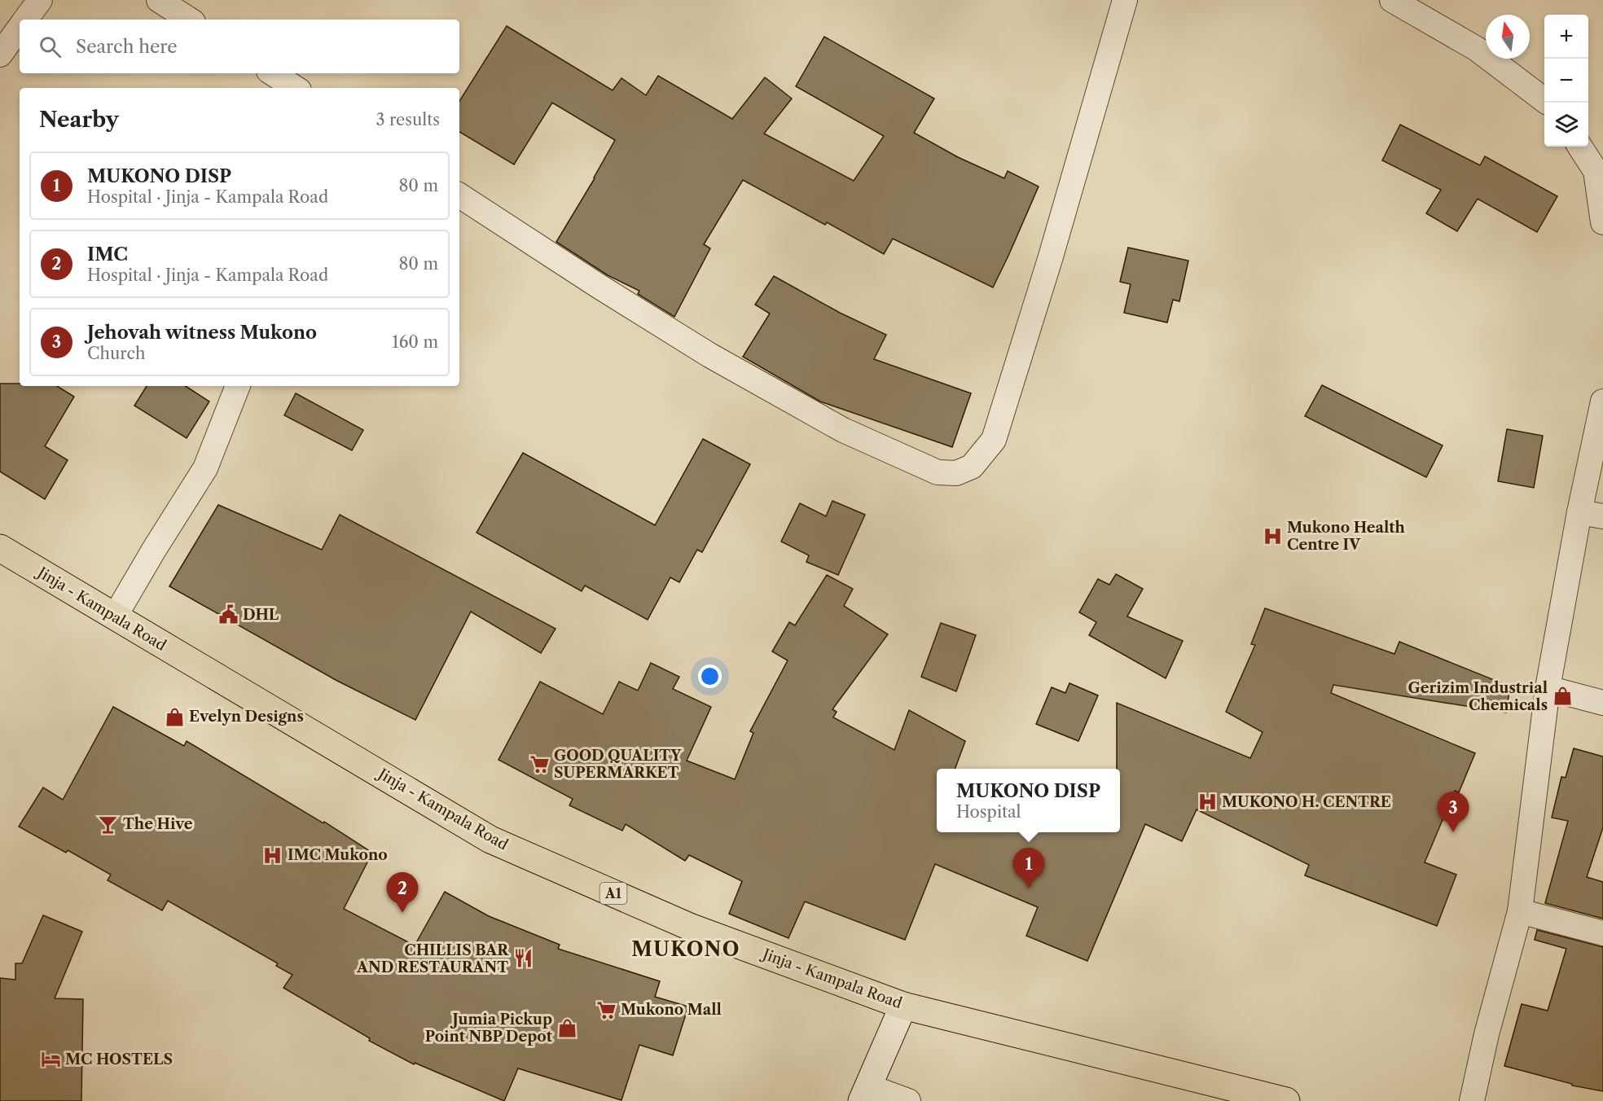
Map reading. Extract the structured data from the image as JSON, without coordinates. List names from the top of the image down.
{
  "streets": {
    "highway": ["Jinja - Kampala Road", "A1"]
  },
  "districts": ["MUKONO"],
  "places": {
    "hospital": ["Mukono Health Centre IV", "MUKONO H. CENTRE", "IMC Mukono"],
    "public building": ["DHL"],
    "shop": ["Gerizim Industrial Chemicals", "Evelyn Designs", "Jumia Pickup Point NBP Depot"],
    "supermarket": ["GOOD QUALITY SUPERMARKET", "Mukono Mall"],
    "bar": ["The Hive"],
    "restaurant": ["CHILLIS BAR AND RESTAURANT"],
    "hotel": ["MC HOSTELS"]
  },
  "north": "top",
  "page": {
    "map_buttons": ["+", "−"],
    "search": "Search here",
    "heading": ["Nearby", "3 results"],
    "list": [
      {
        "mark": "1",
        "name": "MUKONO DISP",
        "note": "Hospital · Jinja - Kampala Road",
        "value": "80 m"
      },
      {
        "mark": "2",
        "name": "IMC",
        "note": "Hospital · Jinja - Kampala Road",
        "value": "80 m"
      },
      {
        "mark": "3",
        "name": "Jehovah witness Mukono",
        "note": "Church",
        "value": "160 m"
      }
    ],
    "popup": ["MUKONO DISP", "Hospital"],
    "pins": ["3", "1", "2"]
  }
}
